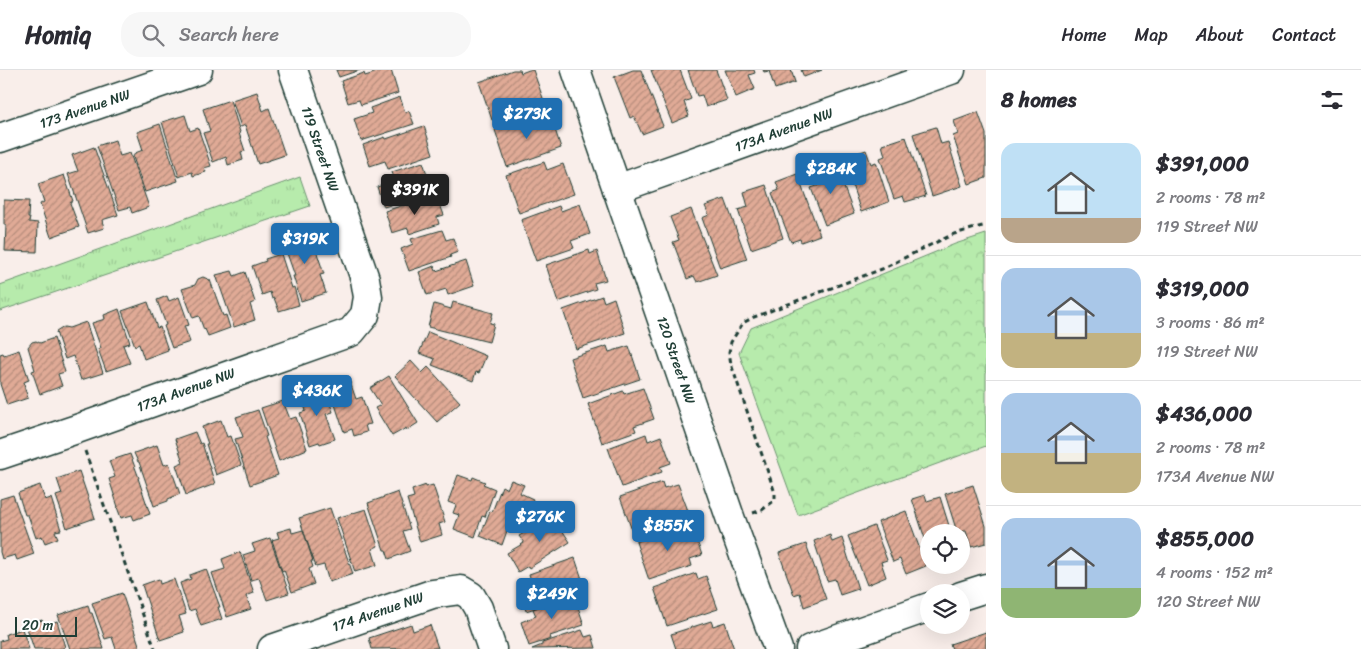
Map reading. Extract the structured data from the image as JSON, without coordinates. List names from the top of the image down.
{
  "streets": {
    "street": [
      "173 Avenue NW",
      "173A Avenue NW",
      "119 Street NW",
      "120 Street NW",
      "174 Avenue NW"
    ]
  },
  "crossings": [
    ["173A Avenue NW", "119 Street NW"],
    ["173A Avenue NW", "120 Street NW"]
  ],
  "scale_bar": "20 m",
  "page": {
    "header": "Homiq",
    "search": "Search here",
    "nav": [
      "Home",
      "Map",
      "About",
      "Contact"
    ],
    "heading": "8 homes",
    "price": [
      "$273K",
      "$284K",
      "$391K",
      "$319K",
      "$436K",
      "$276K",
      "$855K",
      "$249K"
    ],
    "list": [
      {
        "name": "$391,000",
        "note": "2 rooms · 78 m² · 119 Street NW"
      },
      {
        "name": "$319,000",
        "note": "3 rooms · 86 m² · 119 Street NW"
      },
      {
        "name": "$436,000",
        "note": "2 rooms · 78 m² · 173A Avenue NW"
      },
      {
        "name": "$855,000",
        "note": "4 rooms · 152 m² · 120 Street NW"
      }
    ],
    "scale": "20 m"
  }
}
